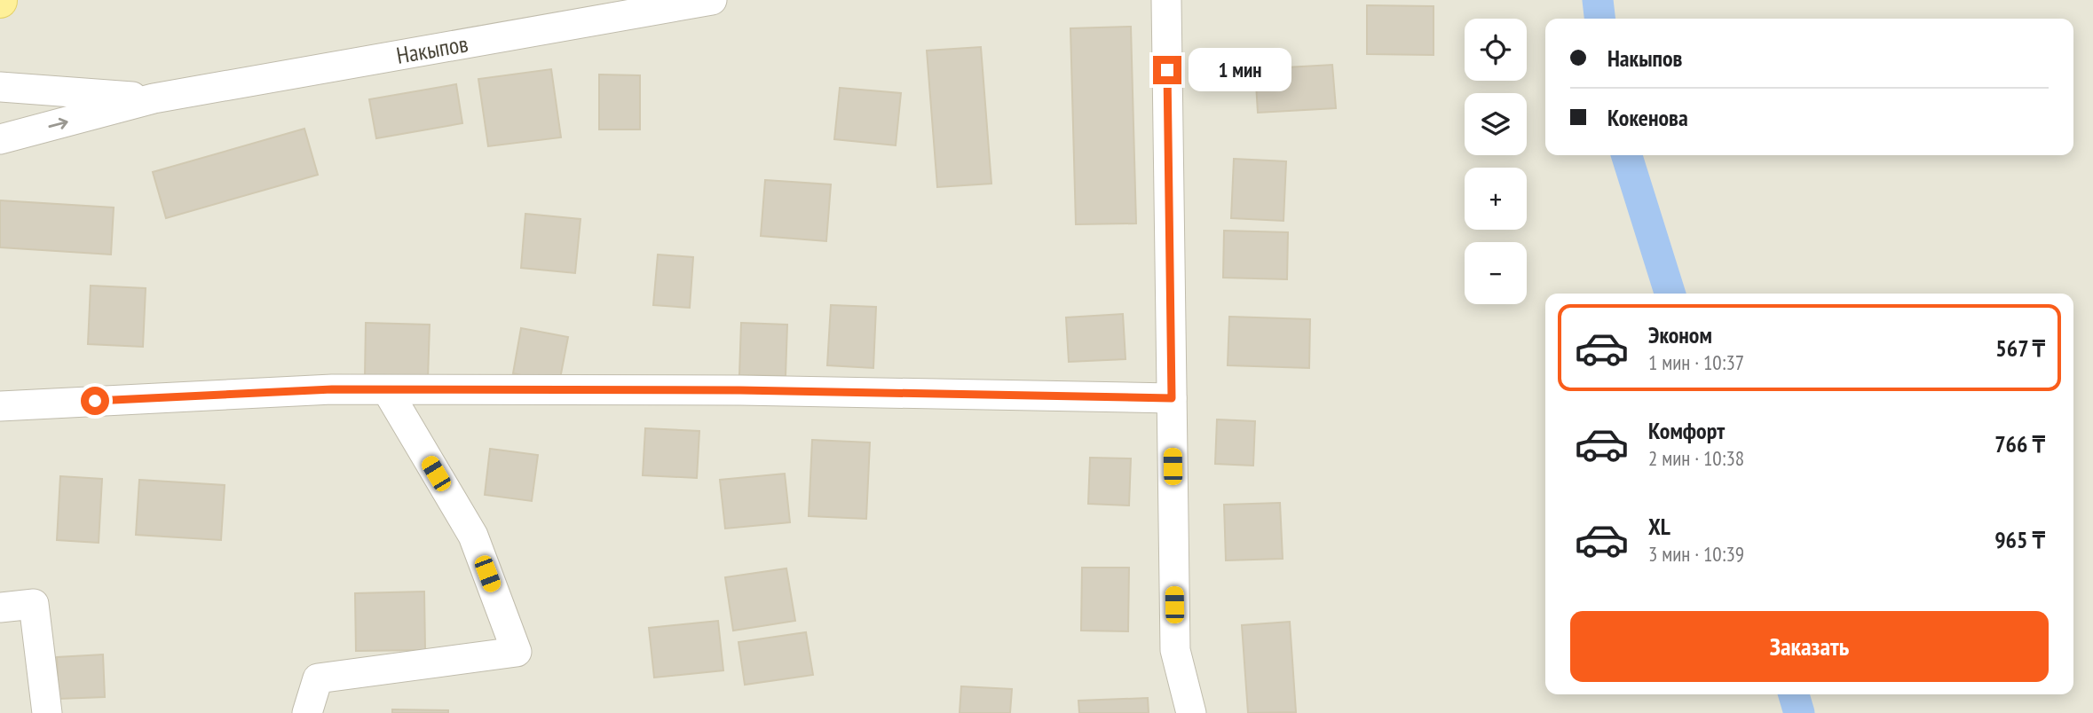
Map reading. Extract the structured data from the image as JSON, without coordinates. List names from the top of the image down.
{
  "streets": {
    "street": ["Накыпов"]
  },
  "page": {
    "map_buttons": ["+", "−"],
    "banner": ["Накыпов", "Кокенова"],
    "bubble": "1 мин",
    "list": [
      {
        "name": "Эконом",
        "note": "1 мин · 10:37",
        "value": "567 ₸"
      },
      {
        "name": "Комфорт",
        "note": "2 мин · 10:38",
        "value": "766 ₸"
      },
      {
        "name": "XL",
        "note": "3 мин · 10:39",
        "value": "965 ₸"
      }
    ],
    "buttons": "Заказать"
  }
}
